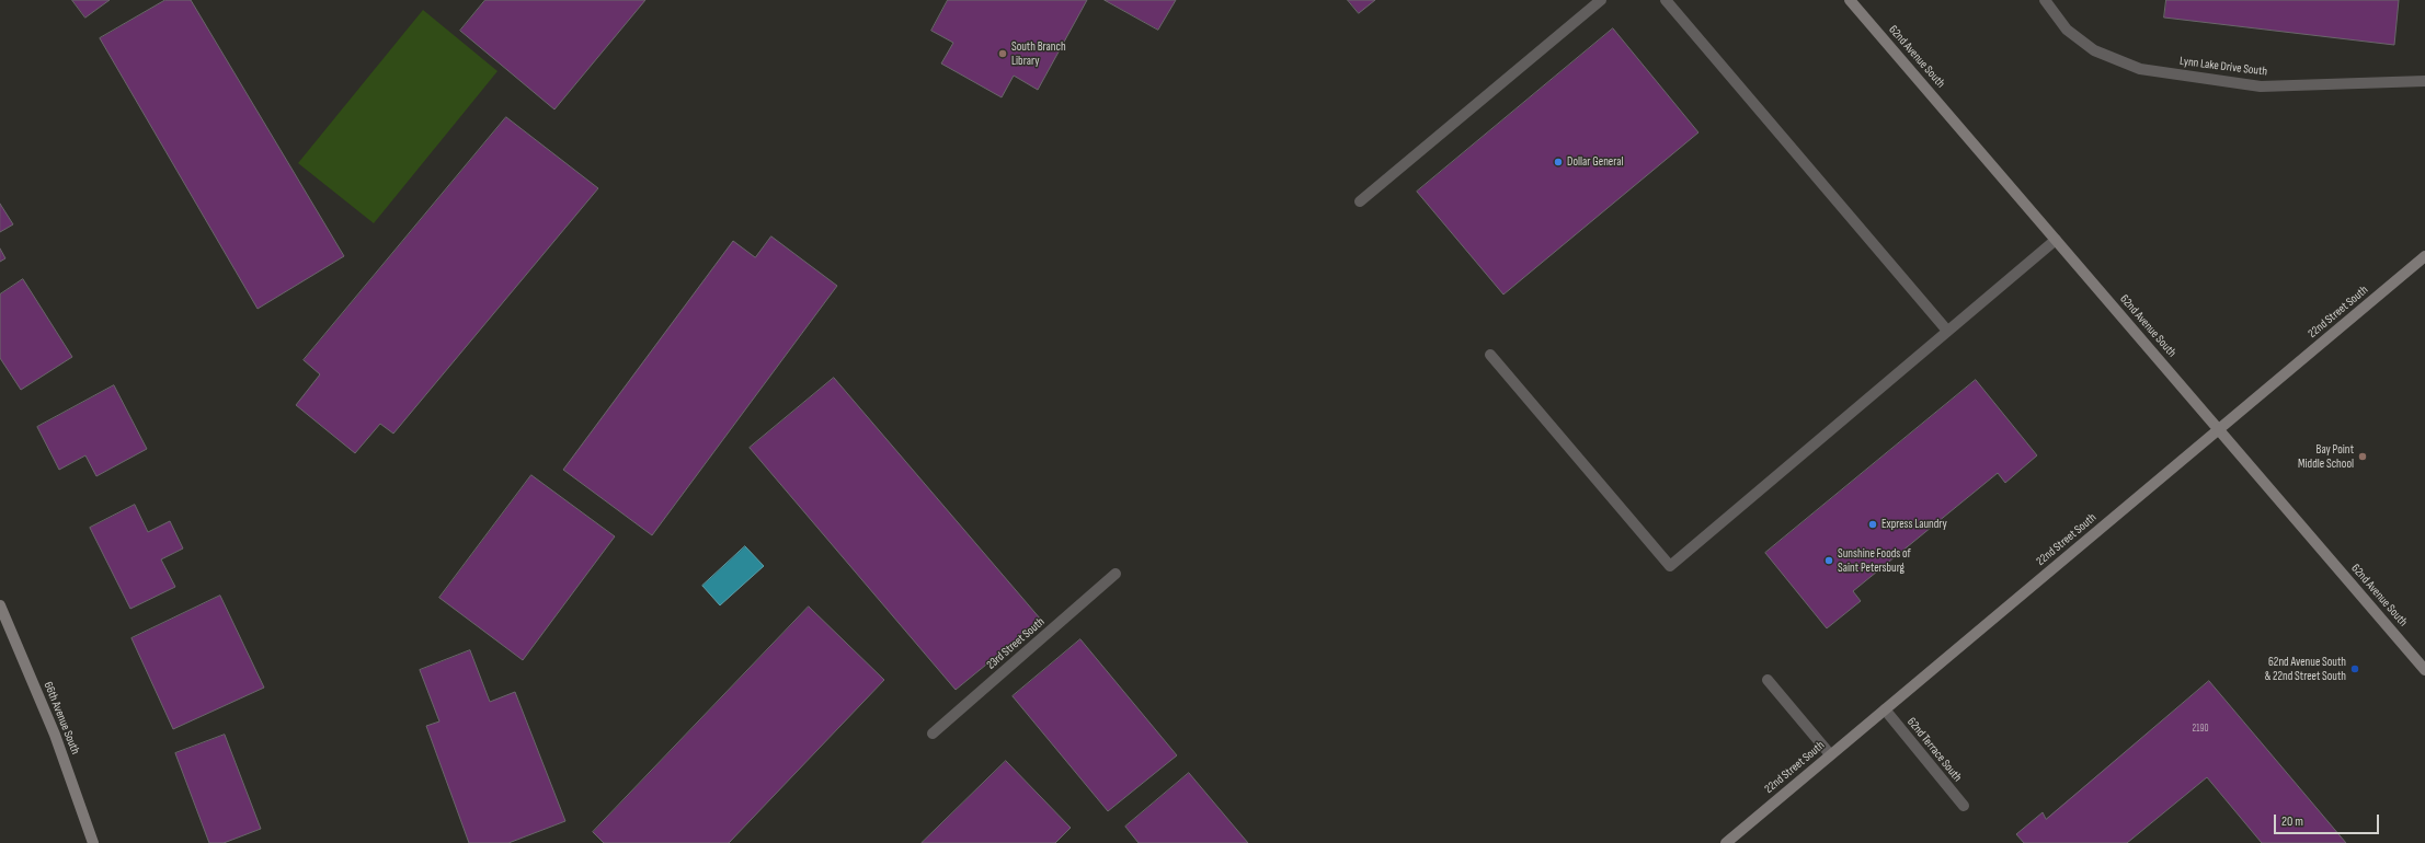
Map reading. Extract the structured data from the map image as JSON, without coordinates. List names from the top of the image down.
{
  "streets": {
    "street": [
      "62nd Avenue South",
      "Lynn Lake Drive South",
      "22nd Street South",
      "23rd Street South",
      "66th Avenue South",
      "62nd Terrace South"
    ]
  },
  "crossings": [
    ["62nd Avenue South", "22nd Street South"],
    ["22nd Street South", "62nd Terrace South"]
  ],
  "places": [
    "South Branch Library",
    "Dollar General",
    "Bay Point Middle School",
    "Express Laundry",
    "Sunshine Foods of Saint Petersburg",
    "62nd Avenue South & 22nd Street South"
  ],
  "house_numbers": ["2190"],
  "scale_bar": "20 m"
}
